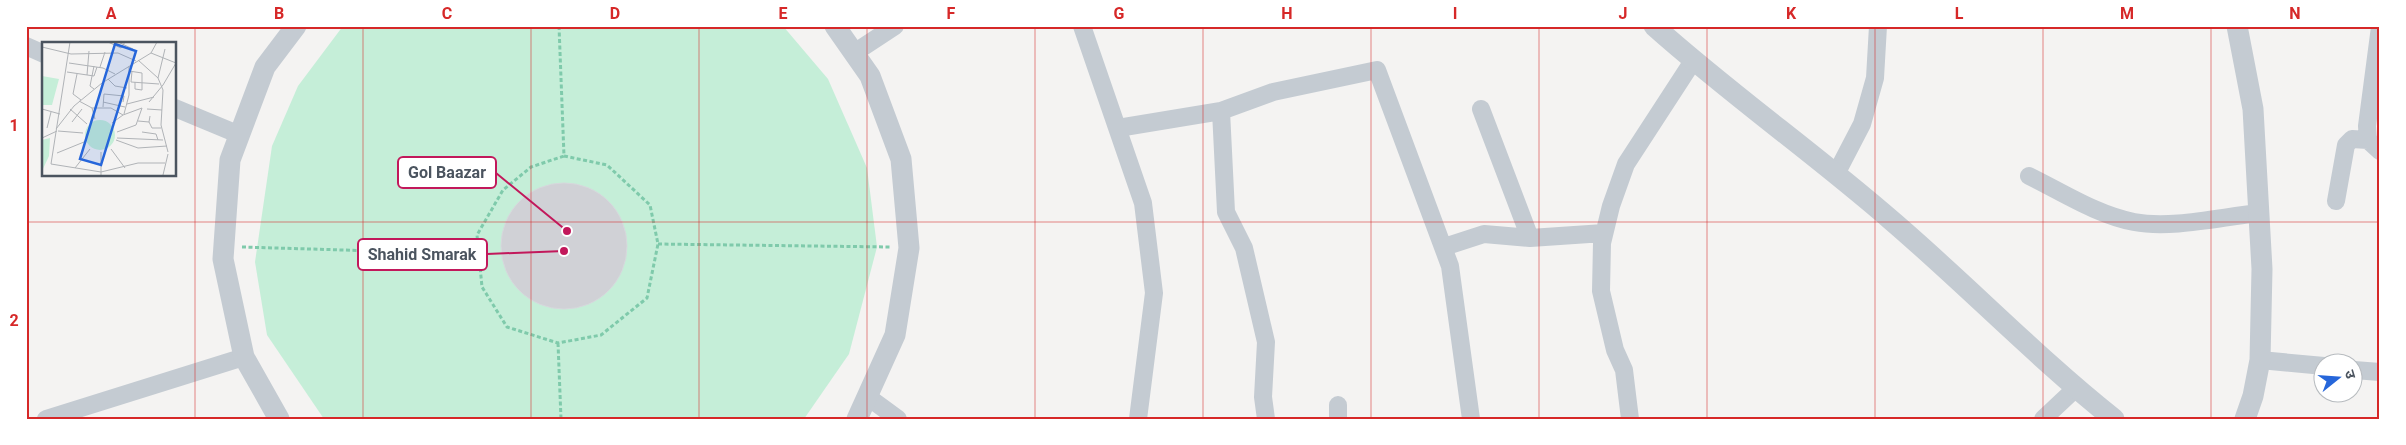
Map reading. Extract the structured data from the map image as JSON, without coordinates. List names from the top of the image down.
{
  "places": ["Gol Baazar", "Shahid Smarak"],
  "north": "right",
  "grid": {
    "columns": [
      "A",
      "B",
      "C",
      "D",
      "E",
      "F",
      "G",
      "H",
      "I",
      "J",
      "K",
      "L",
      "M",
      "N"
    ],
    "rows": ["1", "2"]
  }
}
